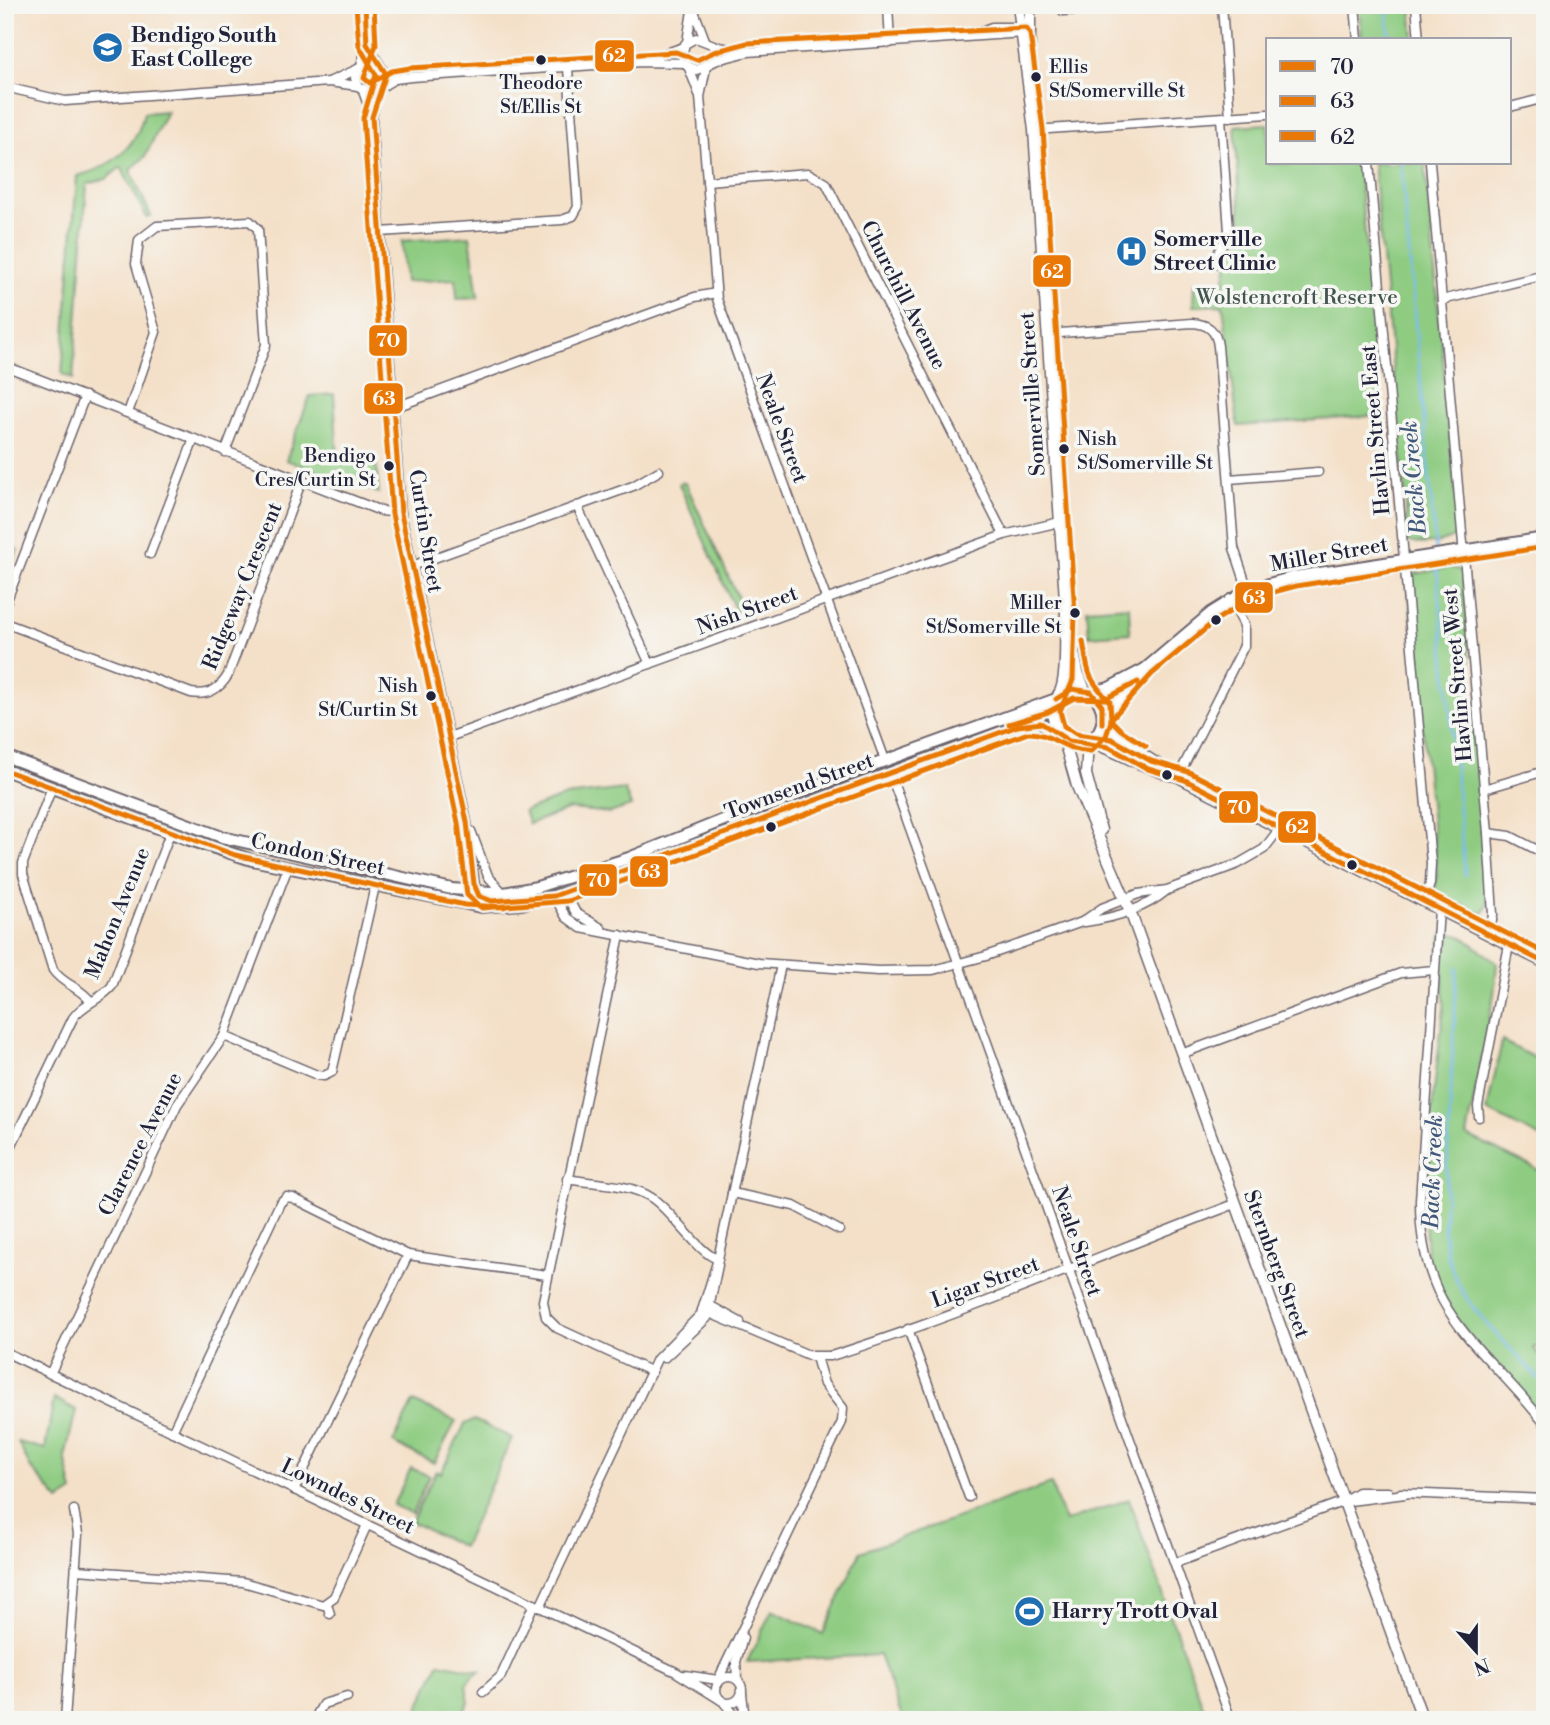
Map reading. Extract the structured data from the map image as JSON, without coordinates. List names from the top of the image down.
{
  "streets": {
    "main road": [
      "Miller Street",
      "Townsend Street",
      "Condon Street",
      "Mahon Avenue",
      "Clarence Avenue"
    ],
    "street": [
      "Churchill Avenue",
      "Somerville Street",
      "Neale Street",
      "Havlin Street East",
      "Curtin Street",
      "Ridgeway Crescent",
      "Nish Street",
      "Havlin Street West",
      "Sternberg Street",
      "Ligar Street",
      "Lowndes Street"
    ]
  },
  "crossings": [
    ["Churchill Avenue", "Neale Street"],
    ["Churchill Avenue", "Nish Street"],
    ["Somerville Street", "Miller Street"],
    ["Somerville Street", "Nish Street"],
    ["Somerville Street", "Townsend Street"],
    ["Somerville Street", "Sternberg Street"],
    ["Neale Street", "Nish Street"],
    ["Neale Street", "Townsend Street"],
    ["Neale Street", "Ligar Street"],
    ["Havlin Street East", "Miller Street"],
    ["Curtin Street", "Nish Street"],
    ["Curtin Street", "Condon Street"],
    ["Miller Street", "Havlin Street West"],
    ["Miller Street", "Townsend Street"],
    ["Miller Street", "Sternberg Street"],
    ["Townsend Street", "Condon Street"],
    ["Townsend Street", "Sternberg Street"],
    ["Condon Street", "Mahon Avenue"],
    ["Condon Street", "Clarence Avenue"],
    ["Clarence Avenue", "Lowndes Street"],
    ["Sternberg Street", "Ligar Street"]
  ],
  "water": ["Back Creek"],
  "parks": ["Wolstencroft Reserve"],
  "places": {
    "school or university": ["Bendigo South East College"],
    "other": [
      "Theodore St/Ellis St",
      "Ellis St/Somerville St",
      "Nish St/Somerville St",
      "Bendigo Cres/Curtin St",
      "Miller St/Somerville St",
      "Nish St/Curtin St"
    ],
    "hospital": ["Somerville Street Clinic"],
    "sports": ["Harry Trott Oval"]
  },
  "lines": ["transit line 70", "transit line 63", "transit line 62"],
  "legend": ["70", "63", "62"],
  "north": "bottom"
}
